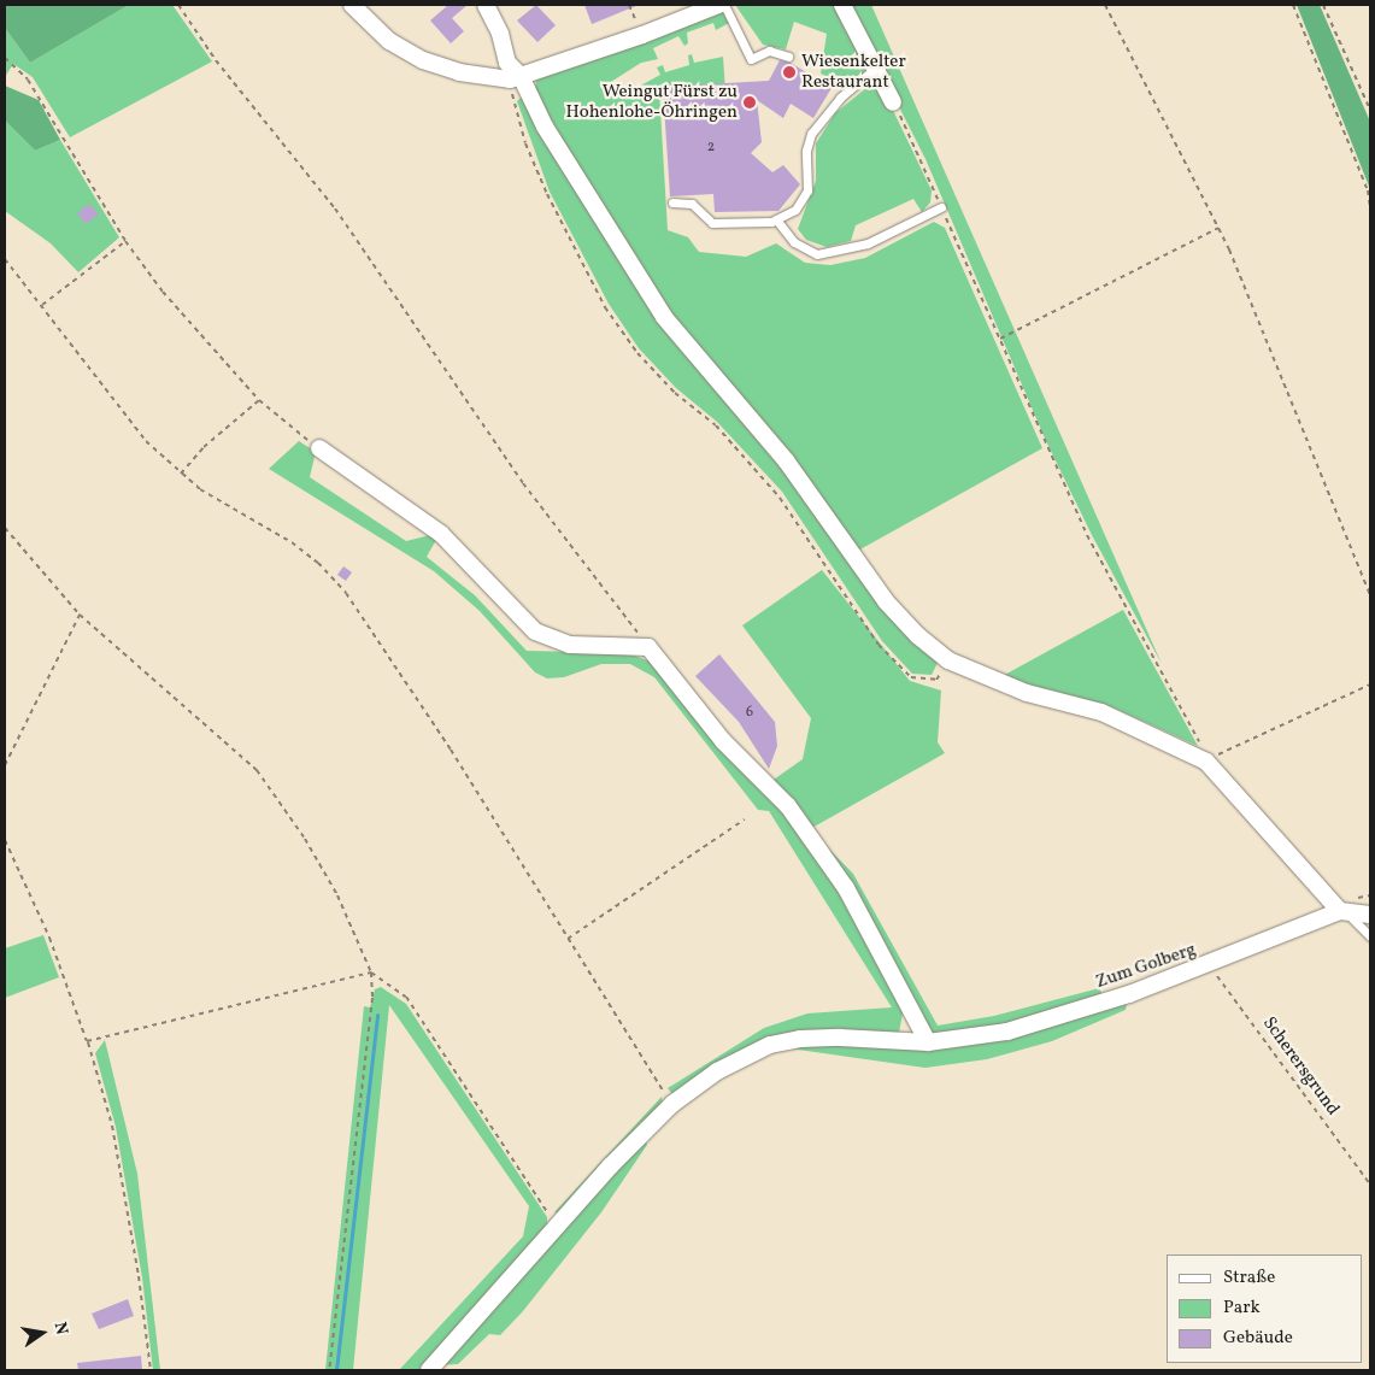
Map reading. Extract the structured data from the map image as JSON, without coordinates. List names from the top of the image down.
{
  "streets": {
    "street": ["Zum Golberg"],
    "path": ["Scherersgrund"]
  },
  "crossings": [
    ["Zum Golberg", "Scherersgrund"]
  ],
  "places": ["Wiesenkelter Restaurant", "Weingut Fürst zu Hohenlohe-Öhringen"],
  "house_numbers": ["2", "6"],
  "legend": ["Straße", "Park", "Gebäude"],
  "north": "right"
}
